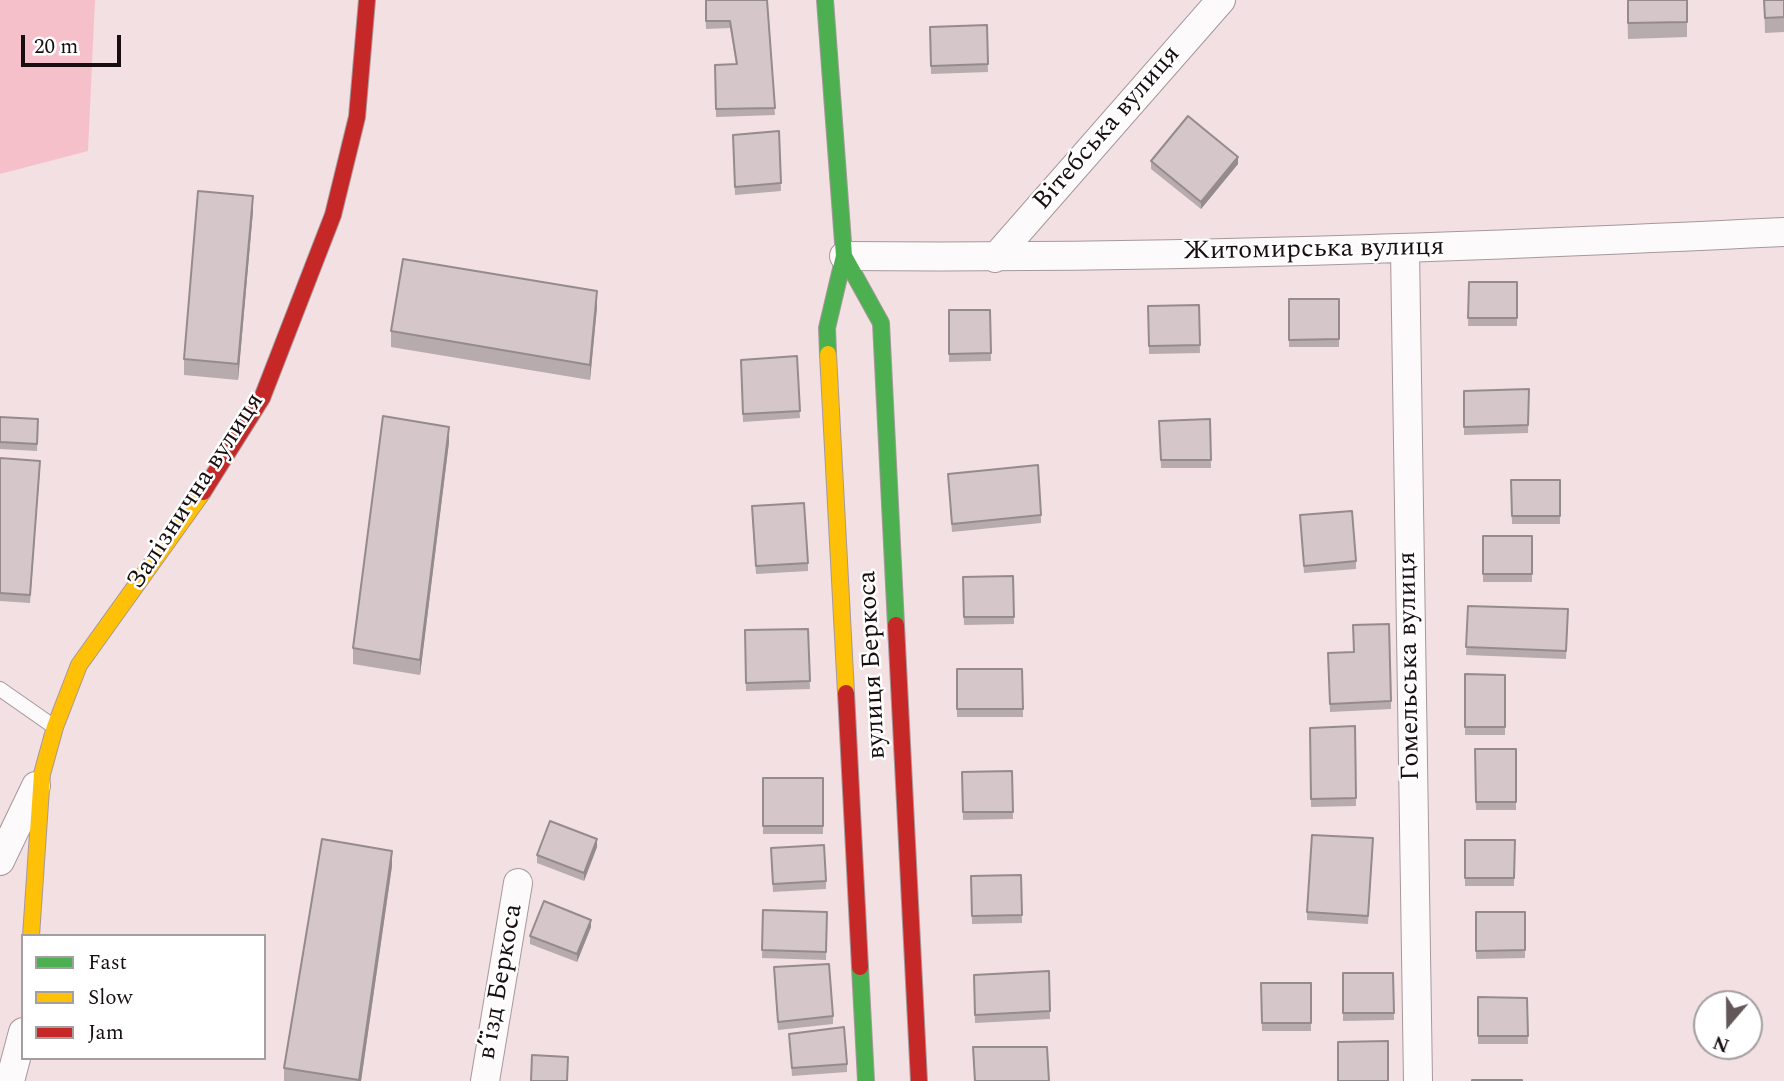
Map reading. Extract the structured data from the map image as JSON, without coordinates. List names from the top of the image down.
{
  "streets": {
    "street": [
      "Вітебська вулиця",
      "Житомирська вулиця",
      "Залізнична вулиця",
      "вулиця Беркоса",
      "Гомельська вулиця",
      "в’їзд Беркоса"
    ]
  },
  "crossings": [
    ["Вітебська вулиця", "Житомирська вулиця"],
    ["Житомирська вулиця", "вулиця Беркоса"],
    ["Житомирська вулиця", "Гомельська вулиця"]
  ],
  "legend": ["Fast", "Slow", "Jam"],
  "scale_bar": "20 m",
  "north": "bottom"
}
